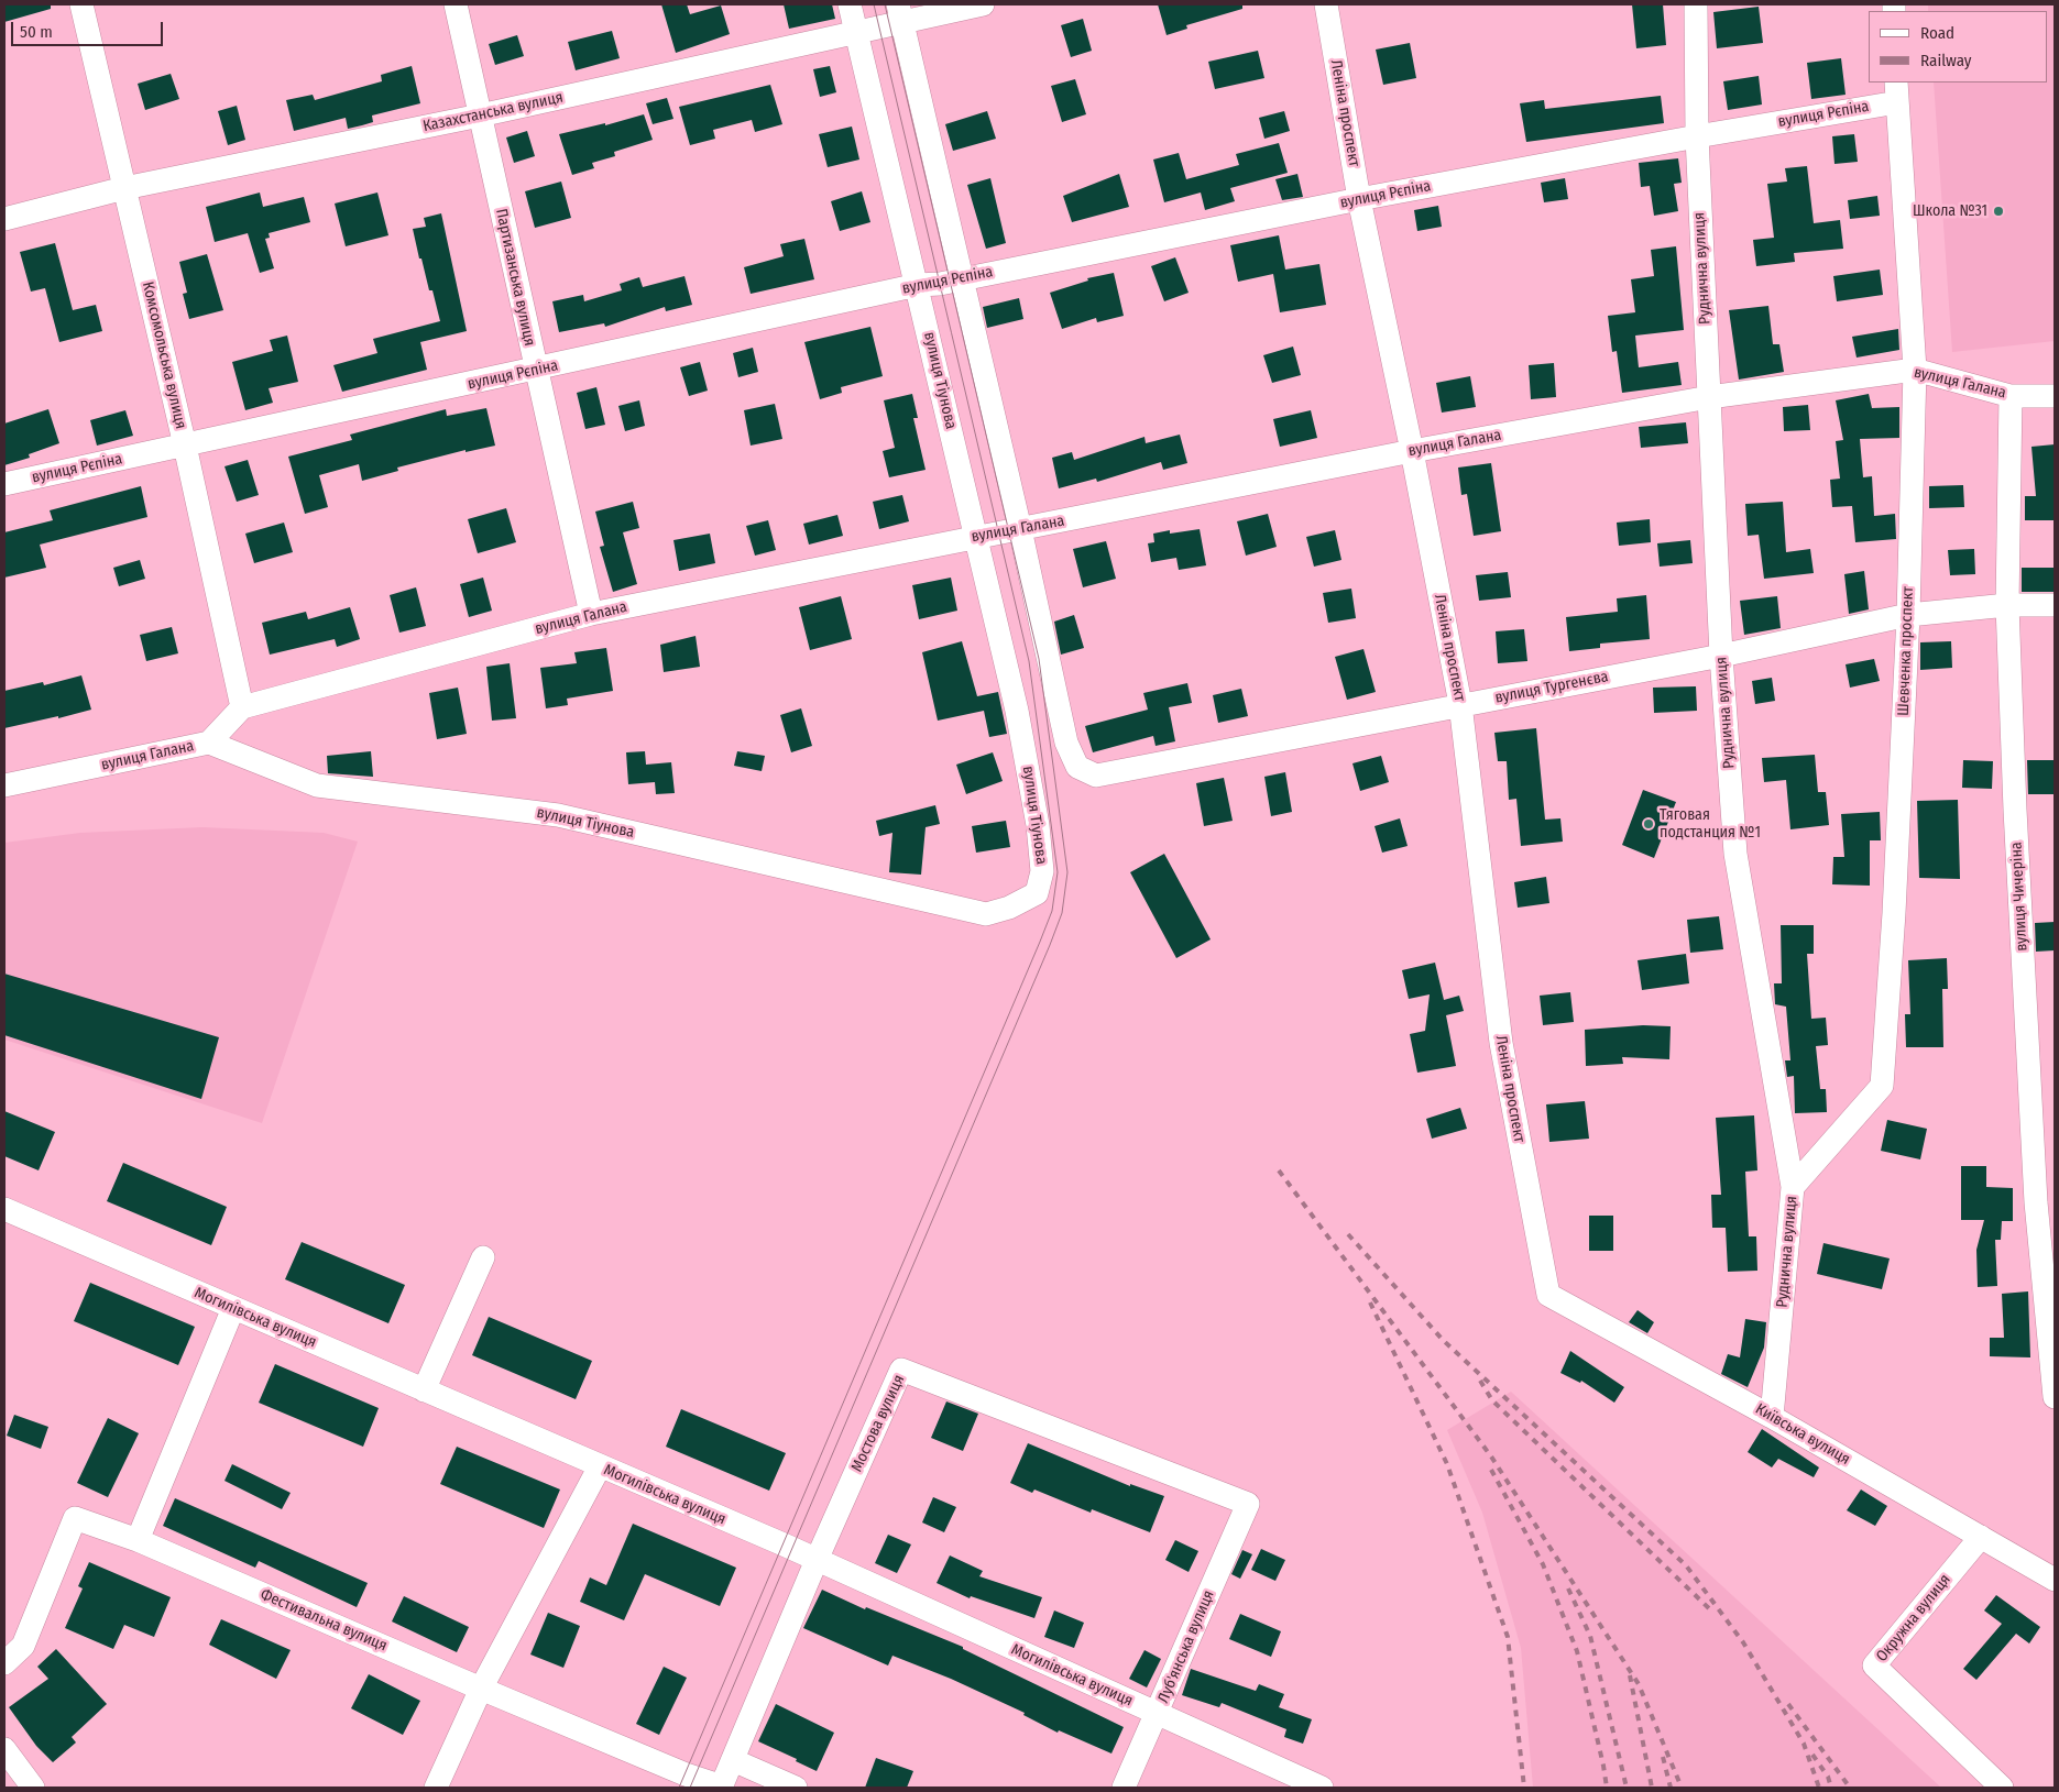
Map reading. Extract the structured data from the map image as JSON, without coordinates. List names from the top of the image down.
{
  "streets": {
    "street": [
      "Казахстанська вулиця",
      "Леніна проспект",
      "вулиця Рєпіна",
      "Руднична вулиця",
      "Партизанська вулиця",
      "Комсомольська вулиця",
      "вулиця Тіунова",
      "вулиця Галана",
      "Шевченка проспект",
      "вулиця Тургенєва",
      "вулиця Чичеріна",
      "Могилівська вулиця",
      "Мостова вулиця",
      "Київська вулиця",
      "Окружна вулиця",
      "Фестивальна вулиця",
      "Луб'янська вулиця"
    ]
  },
  "crossings": [
    ["Казахстанська вулиця", "Партизанська вулиця"],
    ["Казахстанська вулиця", "Комсомольська вулиця"],
    ["Казахстанська вулиця", "вулиця Тіунова"],
    ["Леніна проспект", "вулиця Рєпіна"],
    ["Леніна проспект", "вулиця Галана"],
    ["Леніна проспект", "вулиця Тургенєва"],
    ["Леніна проспект", "Київська вулиця"],
    ["вулиця Рєпіна", "Руднична вулиця"],
    ["вулиця Рєпіна", "Партизанська вулиця"],
    ["вулиця Рєпіна", "Комсомольська вулиця"],
    ["вулиця Рєпіна", "вулиця Тіунова"],
    ["вулиця Рєпіна", "Шевченка проспект"],
    ["Руднична вулиця", "вулиця Галана"],
    ["Руднична вулиця", "Шевченка проспект"],
    ["Руднична вулиця", "вулиця Тургенєва"],
    ["Руднична вулиця", "Київська вулиця"],
    ["Партизанська вулиця", "вулиця Галана"],
    ["Комсомольська вулиця", "вулиця Галана"],
    ["вулиця Тіунова", "вулиця Галана"],
    ["вулиця Галана", "Шевченка проспект"],
    ["вулиця Галана", "вулиця Тургенєва"],
    ["вулиця Галана", "вулиця Чичеріна"],
    ["Шевченка проспект", "вулиця Тургенєва"],
    ["вулиця Тургенєва", "вулиця Чичеріна"],
    ["Могилівська вулиця", "Мостова вулиця"],
    ["Могилівська вулиця", "Луб'янська вулиця"],
    ["Мостова вулиця", "Фестивальна вулиця"],
    ["Мостова вулиця", "Луб'янська вулиця"],
    ["Київська вулиця", "Окружна вулиця"]
  ],
  "places": ["Школа №31", "Тяговая подстанция №1"],
  "legend": ["Road", "Railway"],
  "scale_bar": "50 m"
}
